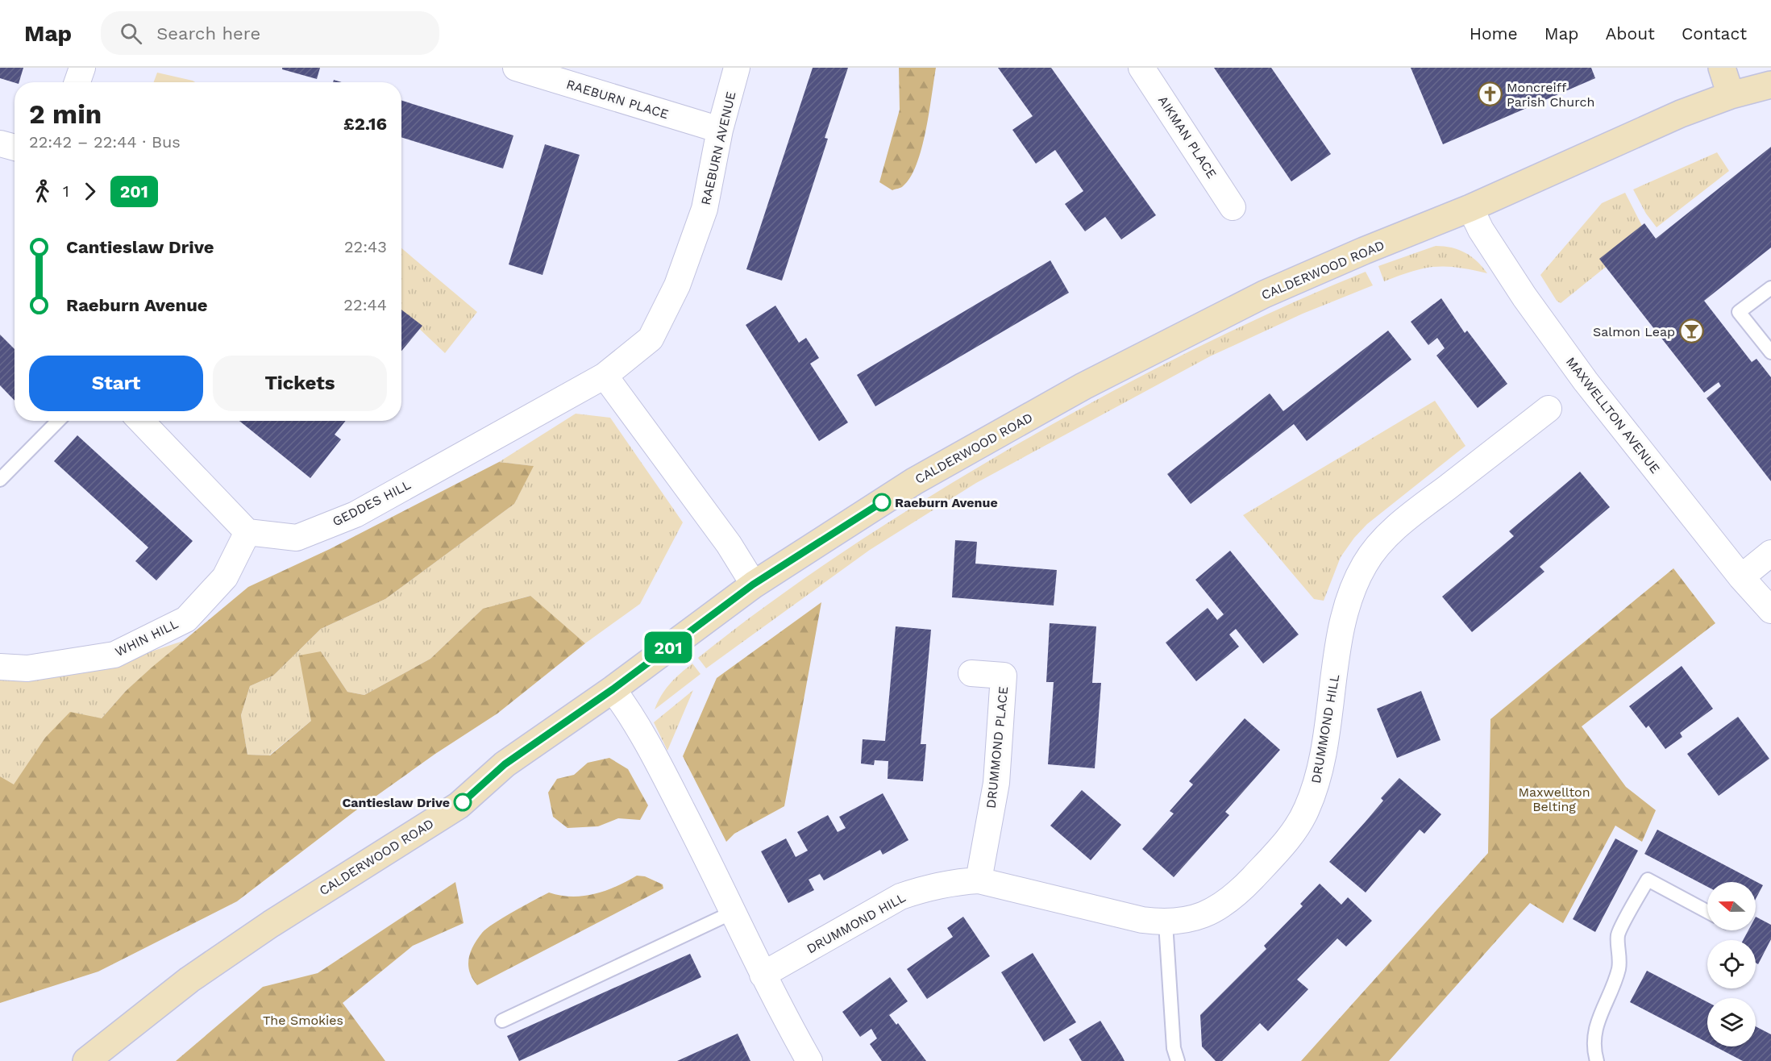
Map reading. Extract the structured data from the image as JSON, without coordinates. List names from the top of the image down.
{
  "streets": {
    "street": [
      "RAEBURN PLACE",
      "AIKMAN PLACE",
      "RAEBURN AVENUE",
      "CALDERWOOD ROAD",
      "MAXWELLTON AVENUE",
      "GEDDES HILL",
      "WHIN HILL",
      "DRUMMOND HILL",
      "DRUMMOND PLACE"
    ]
  },
  "crossings": [
    ["RAEBURN PLACE", "RAEBURN AVENUE"],
    ["RAEBURN AVENUE", "GEDDES HILL"],
    ["CALDERWOOD ROAD", "MAXWELLTON AVENUE"],
    ["GEDDES HILL", "WHIN HILL"],
    ["DRUMMOND HILL", "DRUMMOND PLACE"]
  ],
  "parks": ["Maxwellton Belting", "The Smokies"],
  "places": {
    "church": ["Moncreiff Parish Church"],
    "bar": ["Salmon Leap"],
    "other": ["Raeburn Avenue", "Cantieslaw Drive"]
  },
  "lines": ["bus line 201"],
  "north": "left",
  "page": {
    "header": "Map",
    "search": "Search here",
    "nav": [
      "Home",
      "Map",
      "About",
      "Contact"
    ],
    "on_map": "201",
    "heading": ["2 min", "22:42 – 22:44 · Bus", "£2.16"],
    "legs": ["1", "201"],
    "list": [
      {
        "name": "Cantieslaw Drive",
        "value": "22:43"
      },
      {
        "name": "Raeburn Avenue",
        "value": "22:44"
      }
    ],
    "buttons": ["Start", "Tickets"]
  }
}
